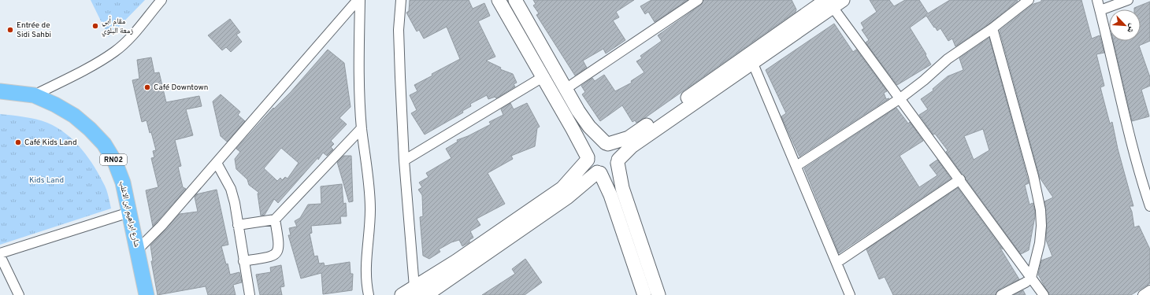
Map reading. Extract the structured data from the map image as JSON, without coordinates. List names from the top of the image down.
{
  "streets": {
    "main road": ["RN02", "شارع ابراهيم ابن الاغلب"]
  },
  "parks": ["Kids Land"],
  "places": [
    "مقام أبي زمعة البلوي",
    "Entrée de Sidi Sahbi",
    "Café Downtown",
    "Café Kids Land"
  ],
  "north": "bottom right"
}
